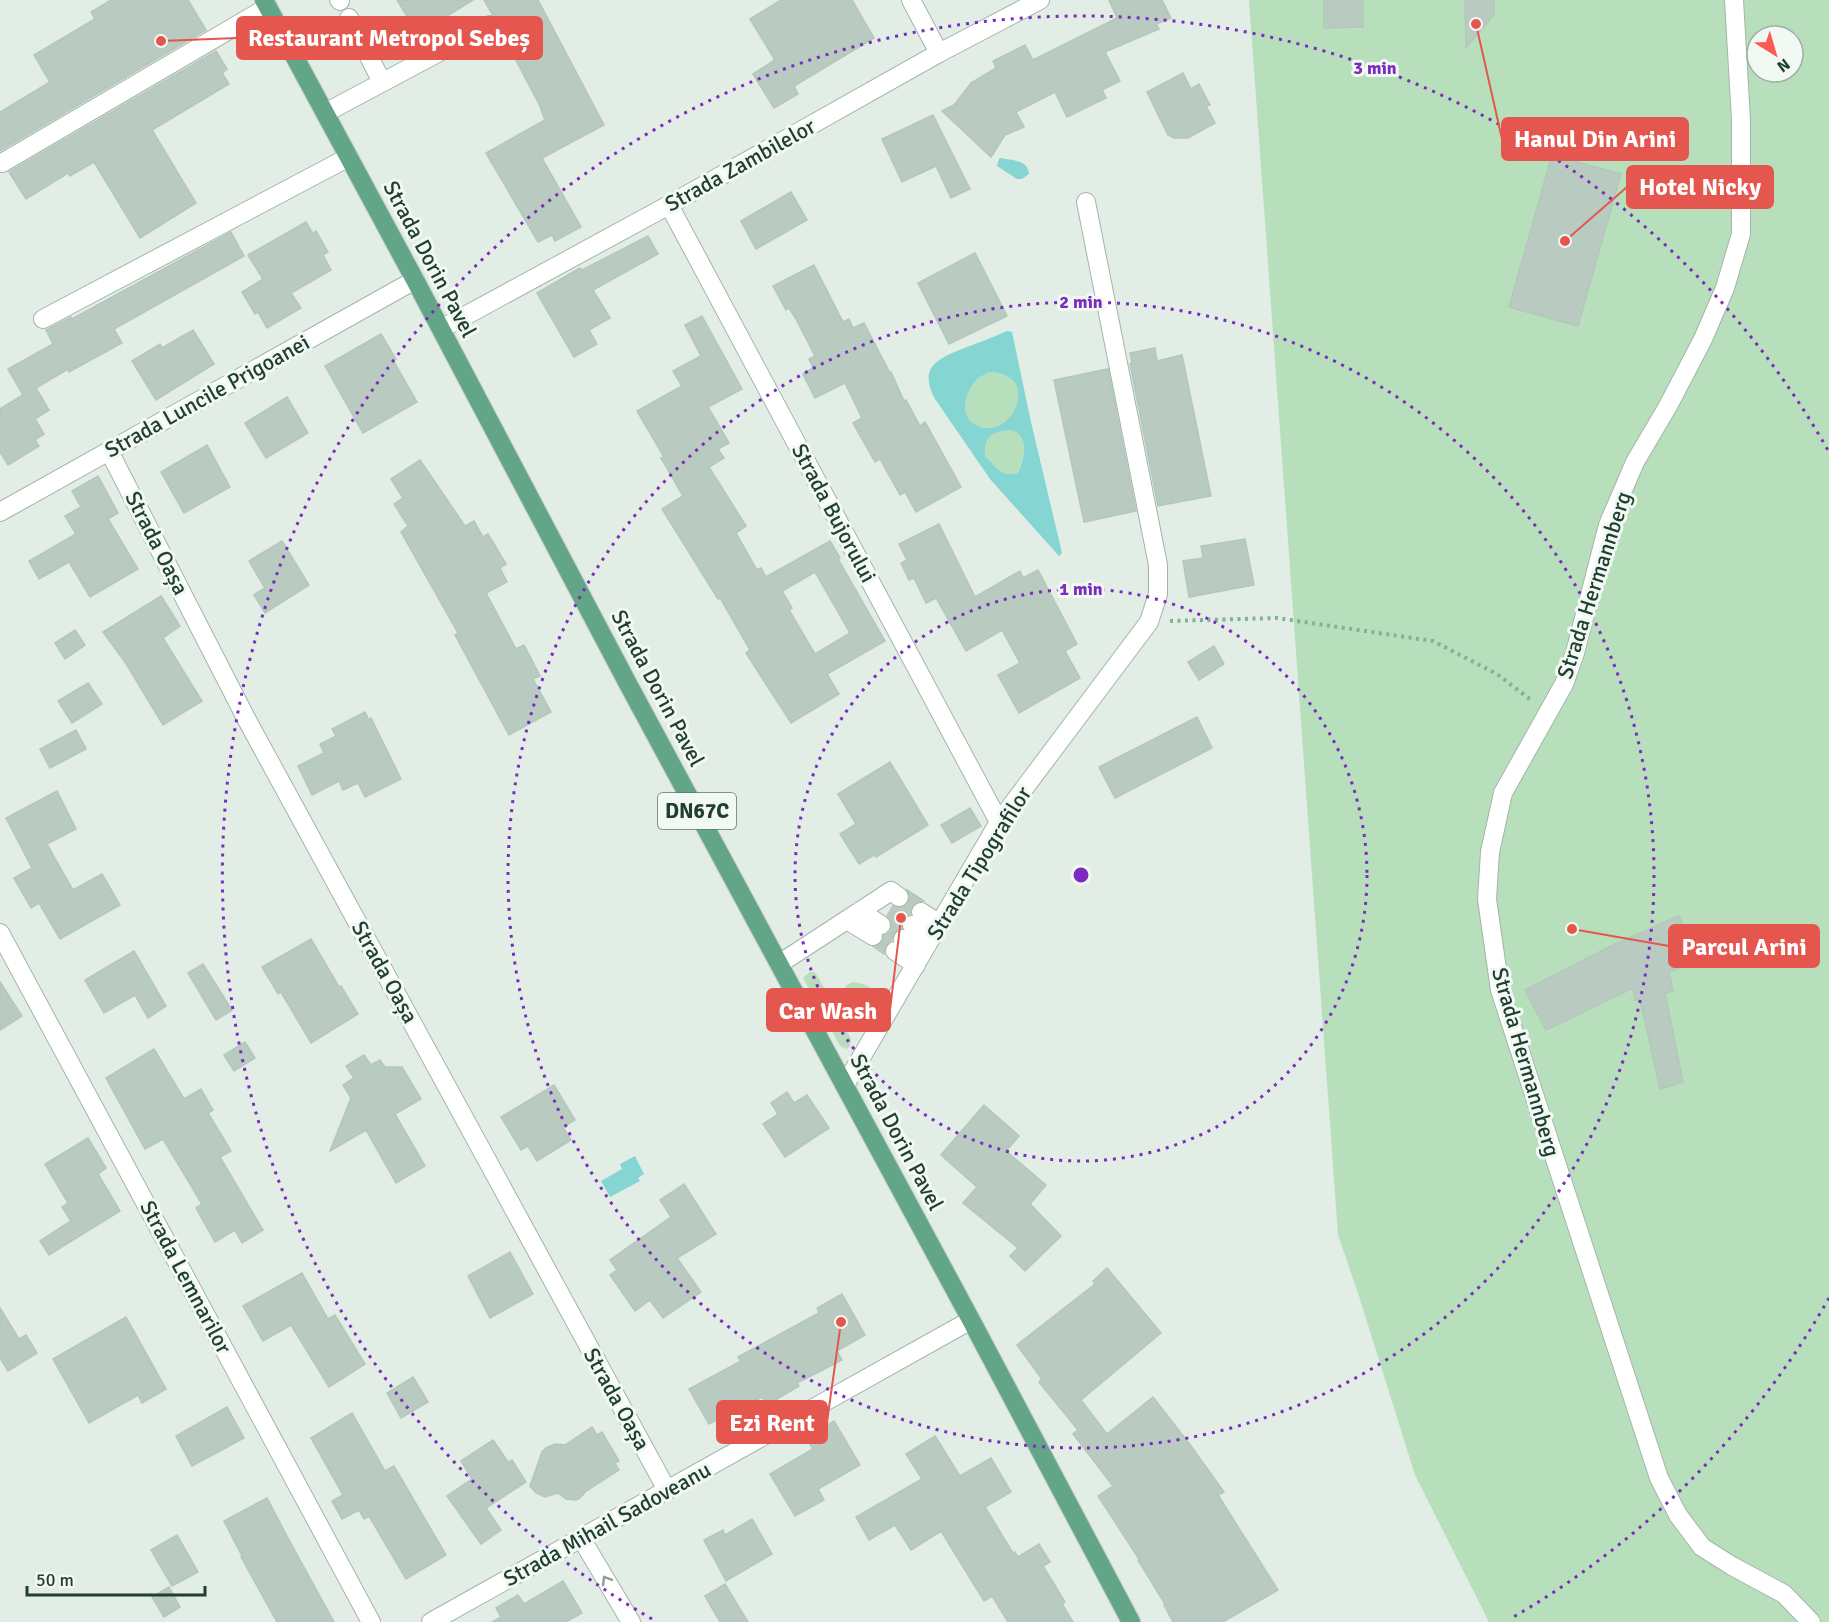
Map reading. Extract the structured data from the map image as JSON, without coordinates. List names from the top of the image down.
{
  "streets": {
    "main road": ["Strada Dorin Pavel", "DN67C"],
    "street": [
      "Strada Zambilelor",
      "Strada Luncile Prigoanei",
      "Strada Bujorului",
      "Strada Oașa",
      "Strada Hermannberg",
      "Strada Tipografilor",
      "Strada Lemnarilor",
      "Strada Mihail Sadoveanu"
    ]
  },
  "crossings": [
    ["Strada Zambilelor", "Strada Dorin Pavel"],
    ["Strada Zambilelor", "Strada Bujorului"],
    ["Strada Dorin Pavel", "Strada Luncile Prigoanei"],
    ["Strada Dorin Pavel", "Strada Tipografilor"],
    ["Strada Dorin Pavel", "Strada Mihail Sadoveanu"],
    ["Strada Luncile Prigoanei", "Strada Oașa"],
    ["Strada Bujorului", "Strada Tipografilor"],
    ["Strada Oașa", "Strada Mihail Sadoveanu"]
  ],
  "places": [
    "Hanul Din Arini",
    "Restaurant Metropol Sebeș",
    "Hotel Nicky",
    "Car Wash",
    "Parcul Arini",
    "Ezi Rent"
  ],
  "scale_bar": "50 m",
  "north": "bottom right",
  "rings": ["3 min", "2 min", "1 min"]
}
